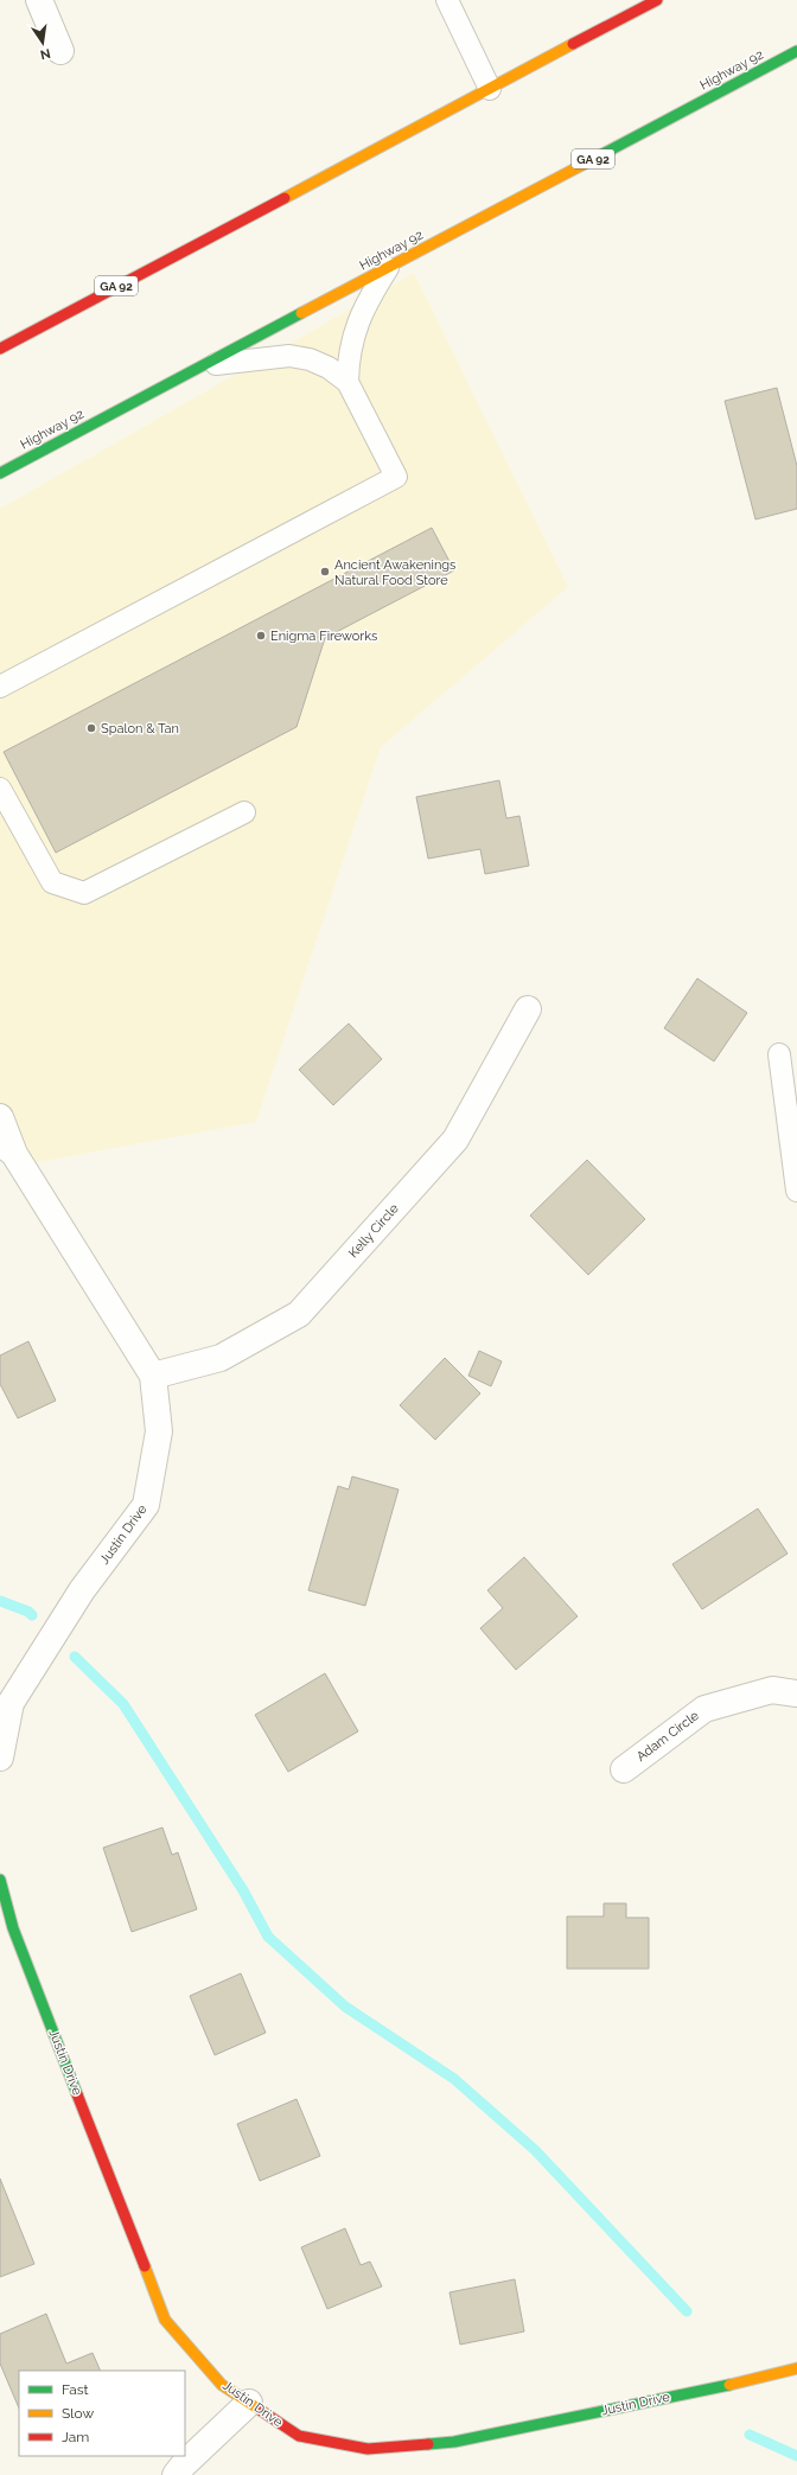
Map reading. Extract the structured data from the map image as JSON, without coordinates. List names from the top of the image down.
{
  "streets": {
    "main road": ["Highway 92", "GA 92", "Justin Drive"],
    "street": ["Kelly Circle", "Adam Circle"]
  },
  "crossings": [
    ["Kelly Circle", "Justin Drive"]
  ],
  "places": ["Ancient Awakenings Natural Food Store", "Enigma Fireworks", "Spalon & Tan"],
  "legend": ["Fast", "Slow", "Jam"],
  "north": "bottom"
}
